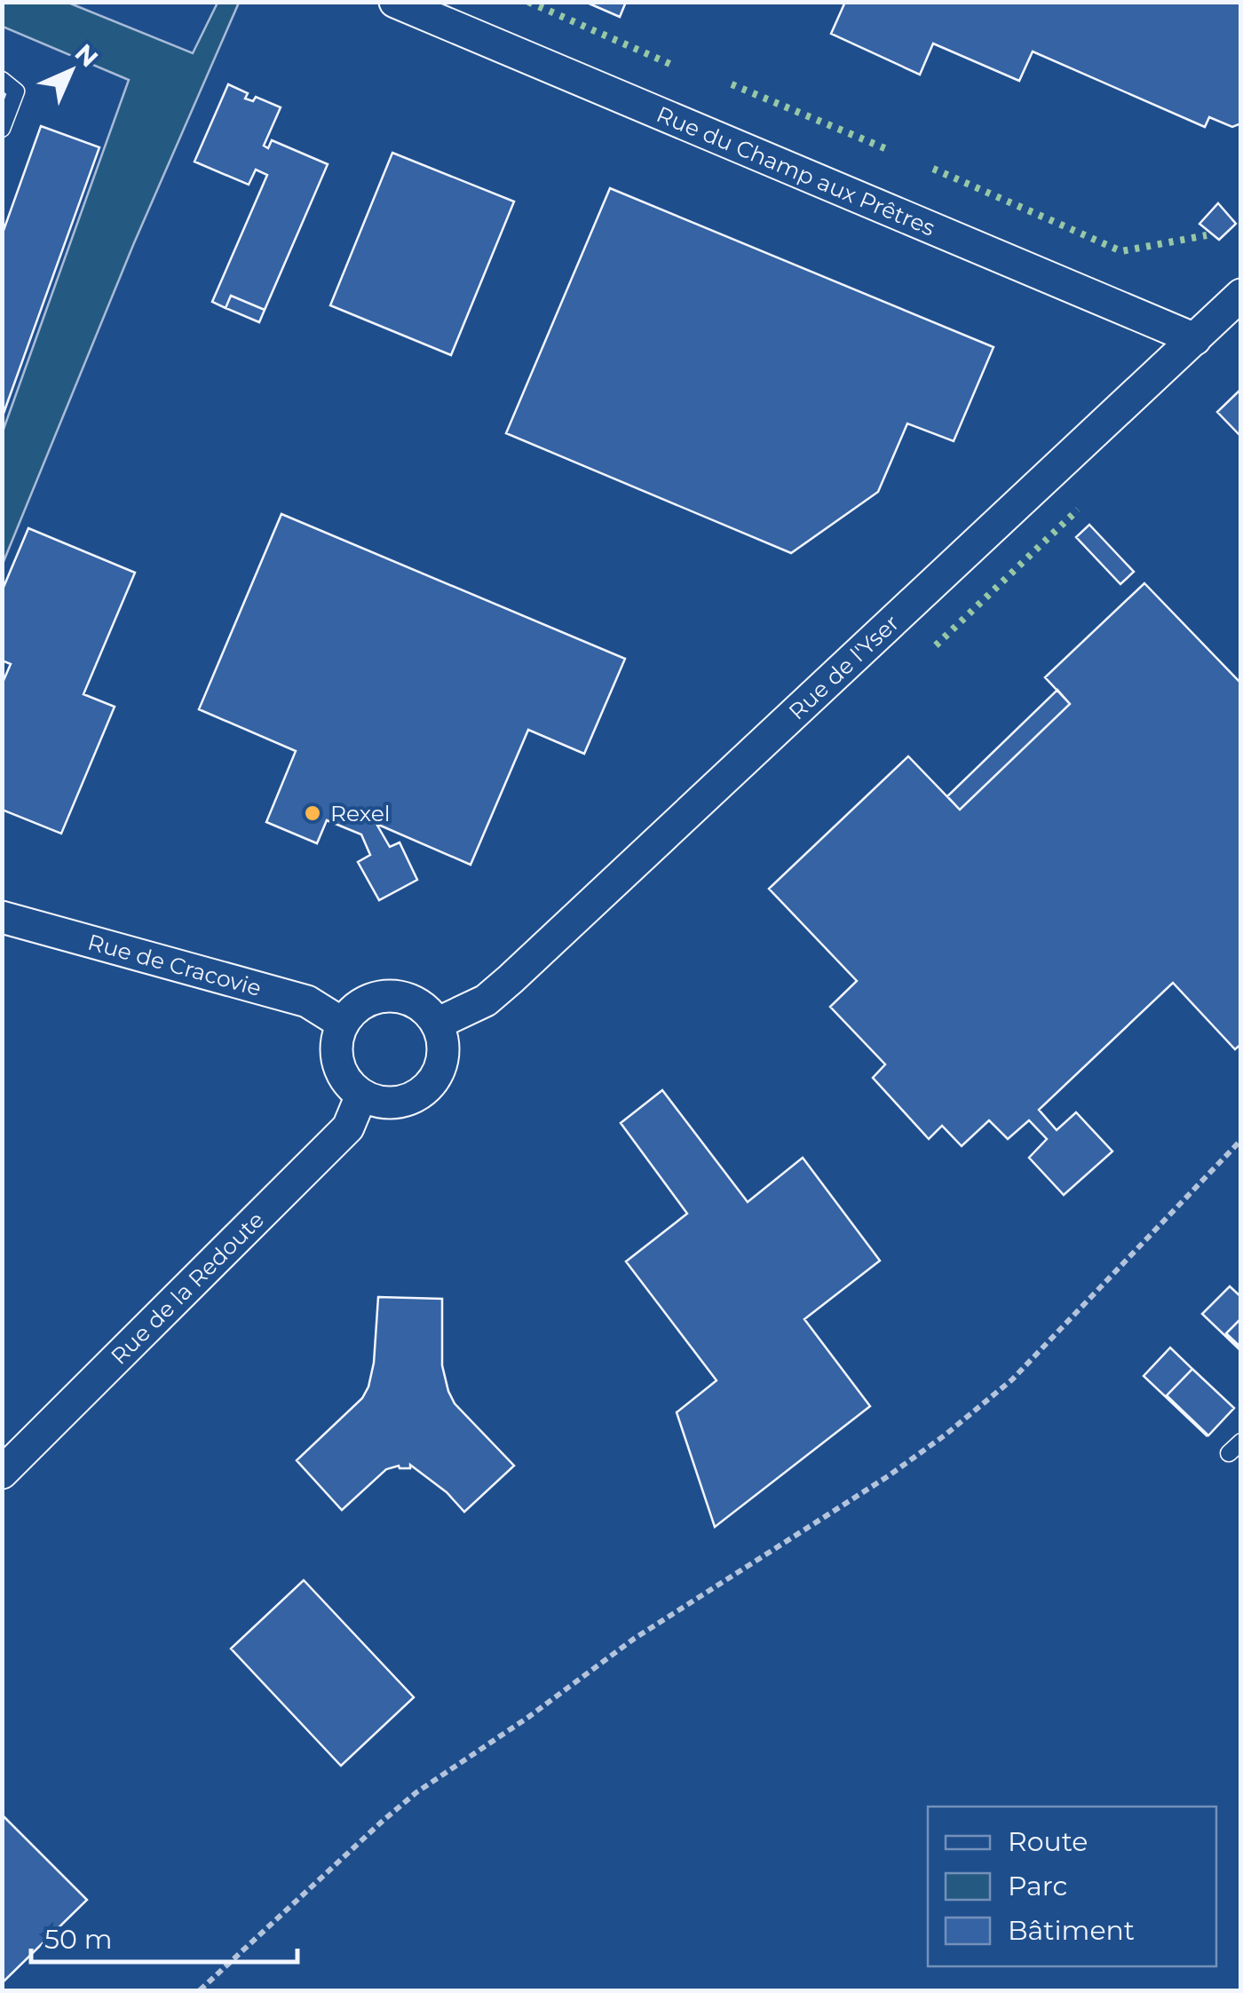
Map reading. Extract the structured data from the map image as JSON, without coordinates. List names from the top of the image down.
{
  "streets": {
    "street": [
      "Rue du Champ aux Prêtres",
      "Rue de l'Yser",
      "Rue de Cracovie",
      "Rue de la Redoute"
    ]
  },
  "crossings": [
    ["Rue du Champ aux Prêtres", "Rue de l'Yser"],
    ["Rue de l'Yser", "Rue de Cracovie"],
    ["Rue de l'Yser", "Rue de la Redoute"],
    ["Rue de Cracovie", "Rue de la Redoute"]
  ],
  "places": ["Rexel"],
  "legend": ["Route", "Parc", "Bâtiment"],
  "scale_bar": "50 m",
  "north": "top right"
}
